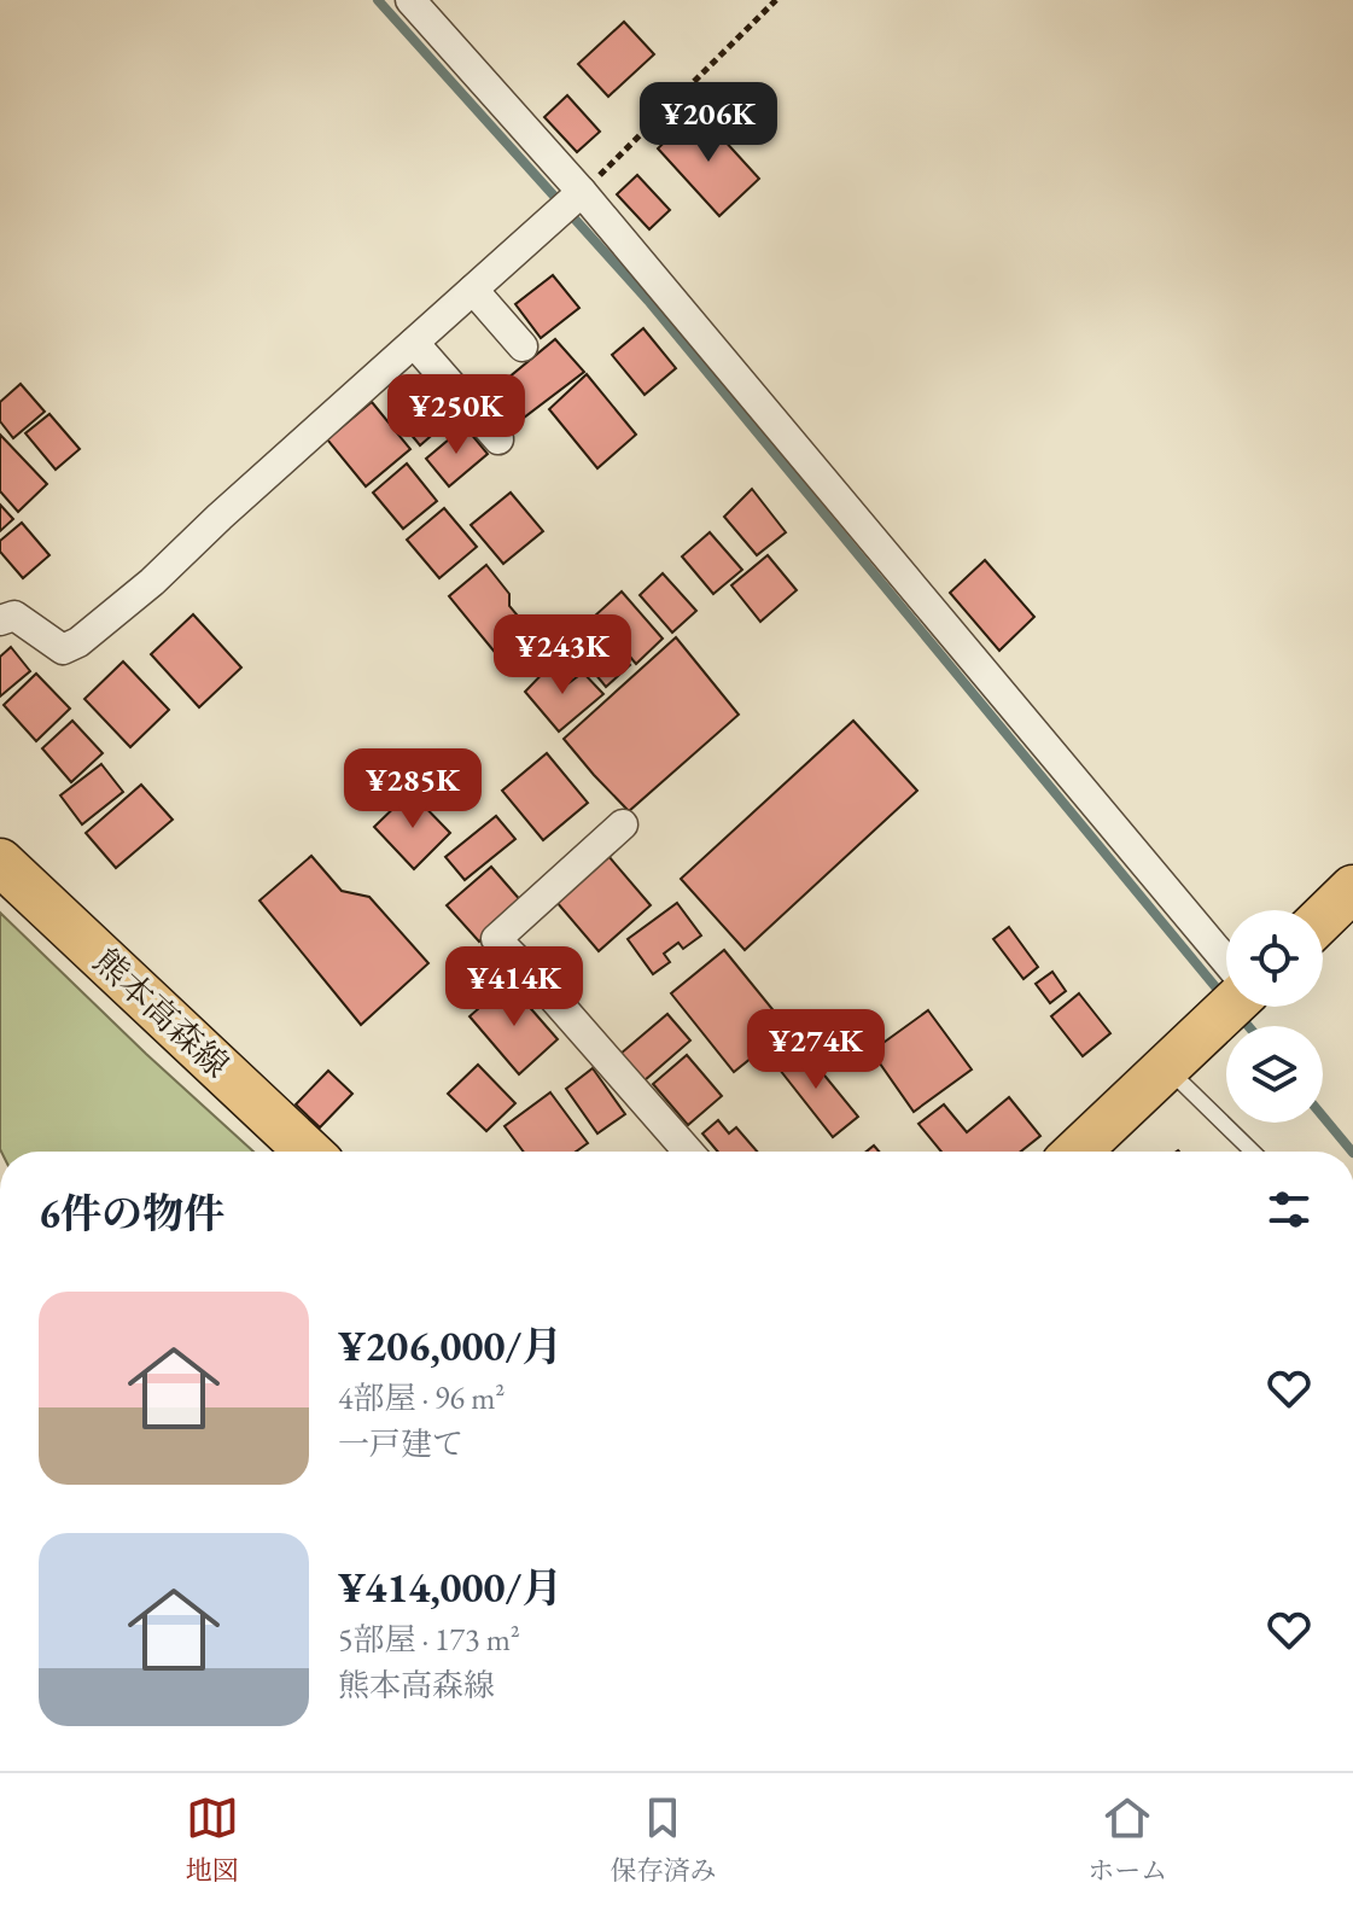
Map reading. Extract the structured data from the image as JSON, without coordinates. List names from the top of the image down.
{
  "streets": {
    "main road": ["熊本高森線"]
  },
  "page": {
    "price": [
      "¥206K",
      "¥250K",
      "¥243K",
      "¥285K",
      "¥414K",
      "¥274K"
    ],
    "heading": "6件の物件",
    "list": [
      {
        "name": "¥206,000/月",
        "note": "4部屋 · 96 m² · 一戸建て"
      },
      {
        "name": "¥414,000/月",
        "note": "5部屋 · 173 m² · 熊本高森線"
      }
    ],
    "tabs": ["地図", "保存済み", "ホーム"]
  }
}
